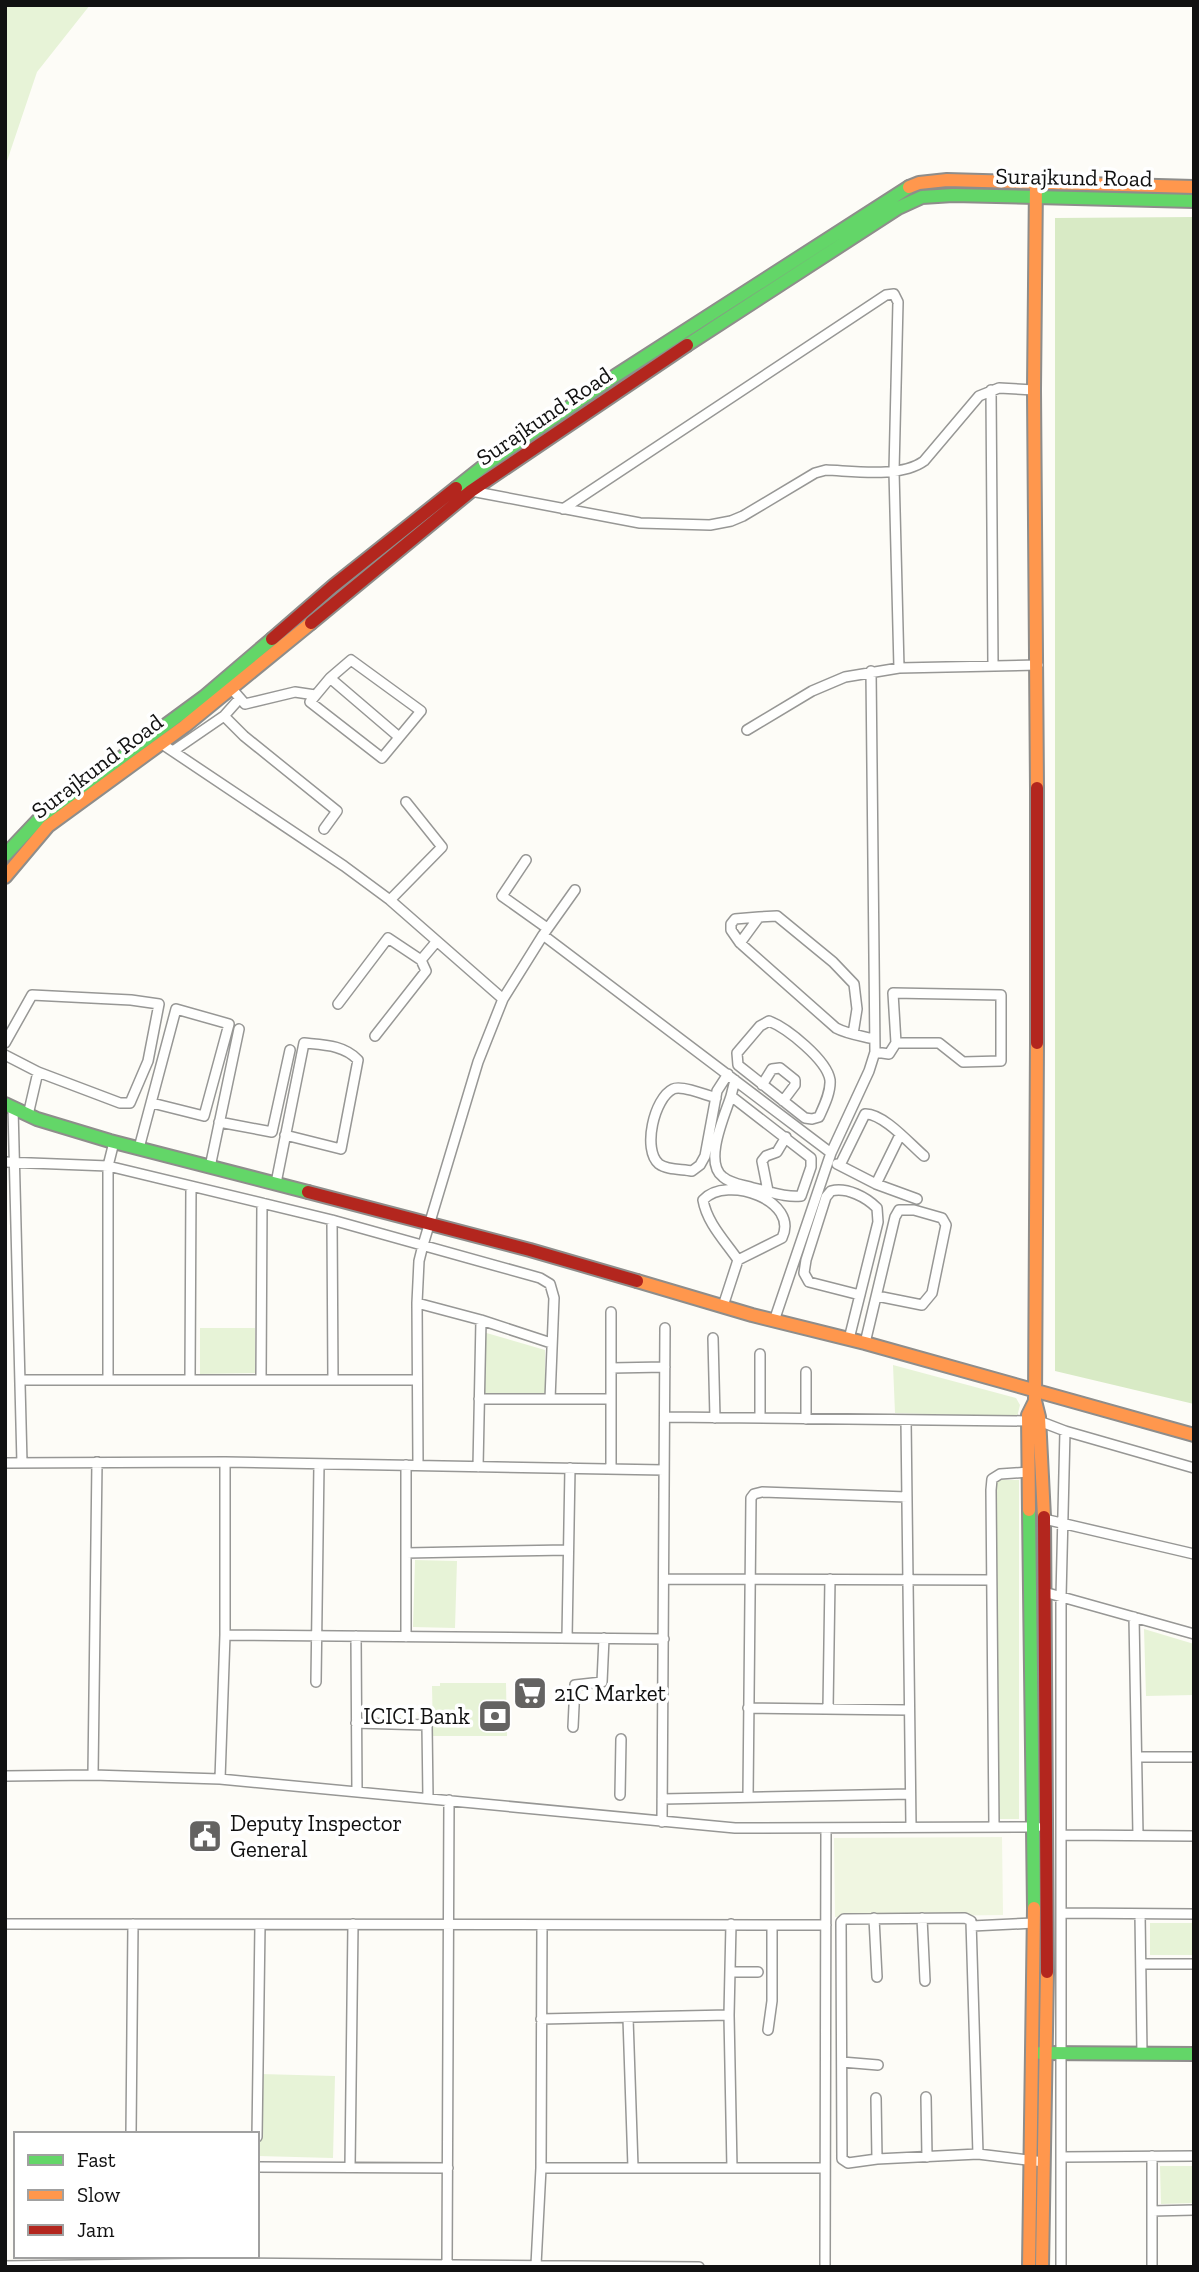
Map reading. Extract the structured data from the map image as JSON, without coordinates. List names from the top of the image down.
{
  "streets": {
    "street": ["Surajkund Road"]
  },
  "places": {
    "supermarket": ["21C Market"],
    "bank": ["ICICI Bank"],
    "public building": ["Deputy Inspector General"]
  },
  "legend": ["Fast", "Slow", "Jam"]
}
